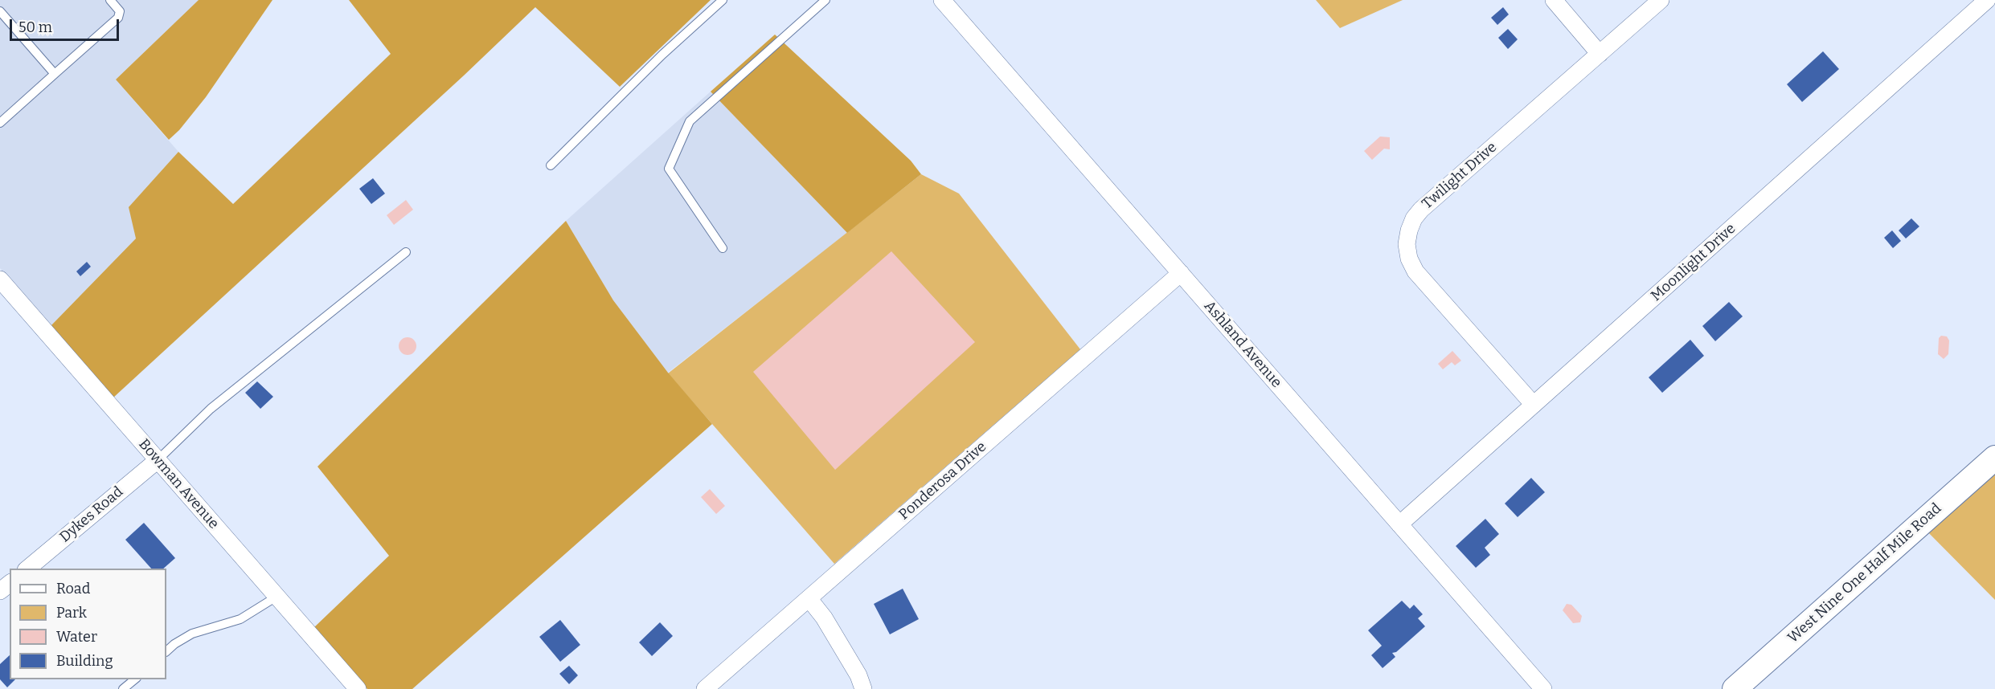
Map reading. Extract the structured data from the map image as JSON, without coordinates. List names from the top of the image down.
{
  "streets": {
    "street": [
      "Twilight Drive",
      "Moonlight Drive",
      "Ashland Avenue",
      "Ponderosa Drive",
      "Bowman Avenue",
      "Dykes Road",
      "West Nine One Half Mile Road"
    ]
  },
  "crossings": [
    ["Twilight Drive", "Moonlight Drive"],
    ["Moonlight Drive", "Ashland Avenue"],
    ["Ashland Avenue", "Ponderosa Drive"],
    ["Bowman Avenue", "Dykes Road"]
  ],
  "legend": [
    "Road",
    "Park",
    "Water",
    "Building"
  ],
  "scale_bar": "50 m"
}
